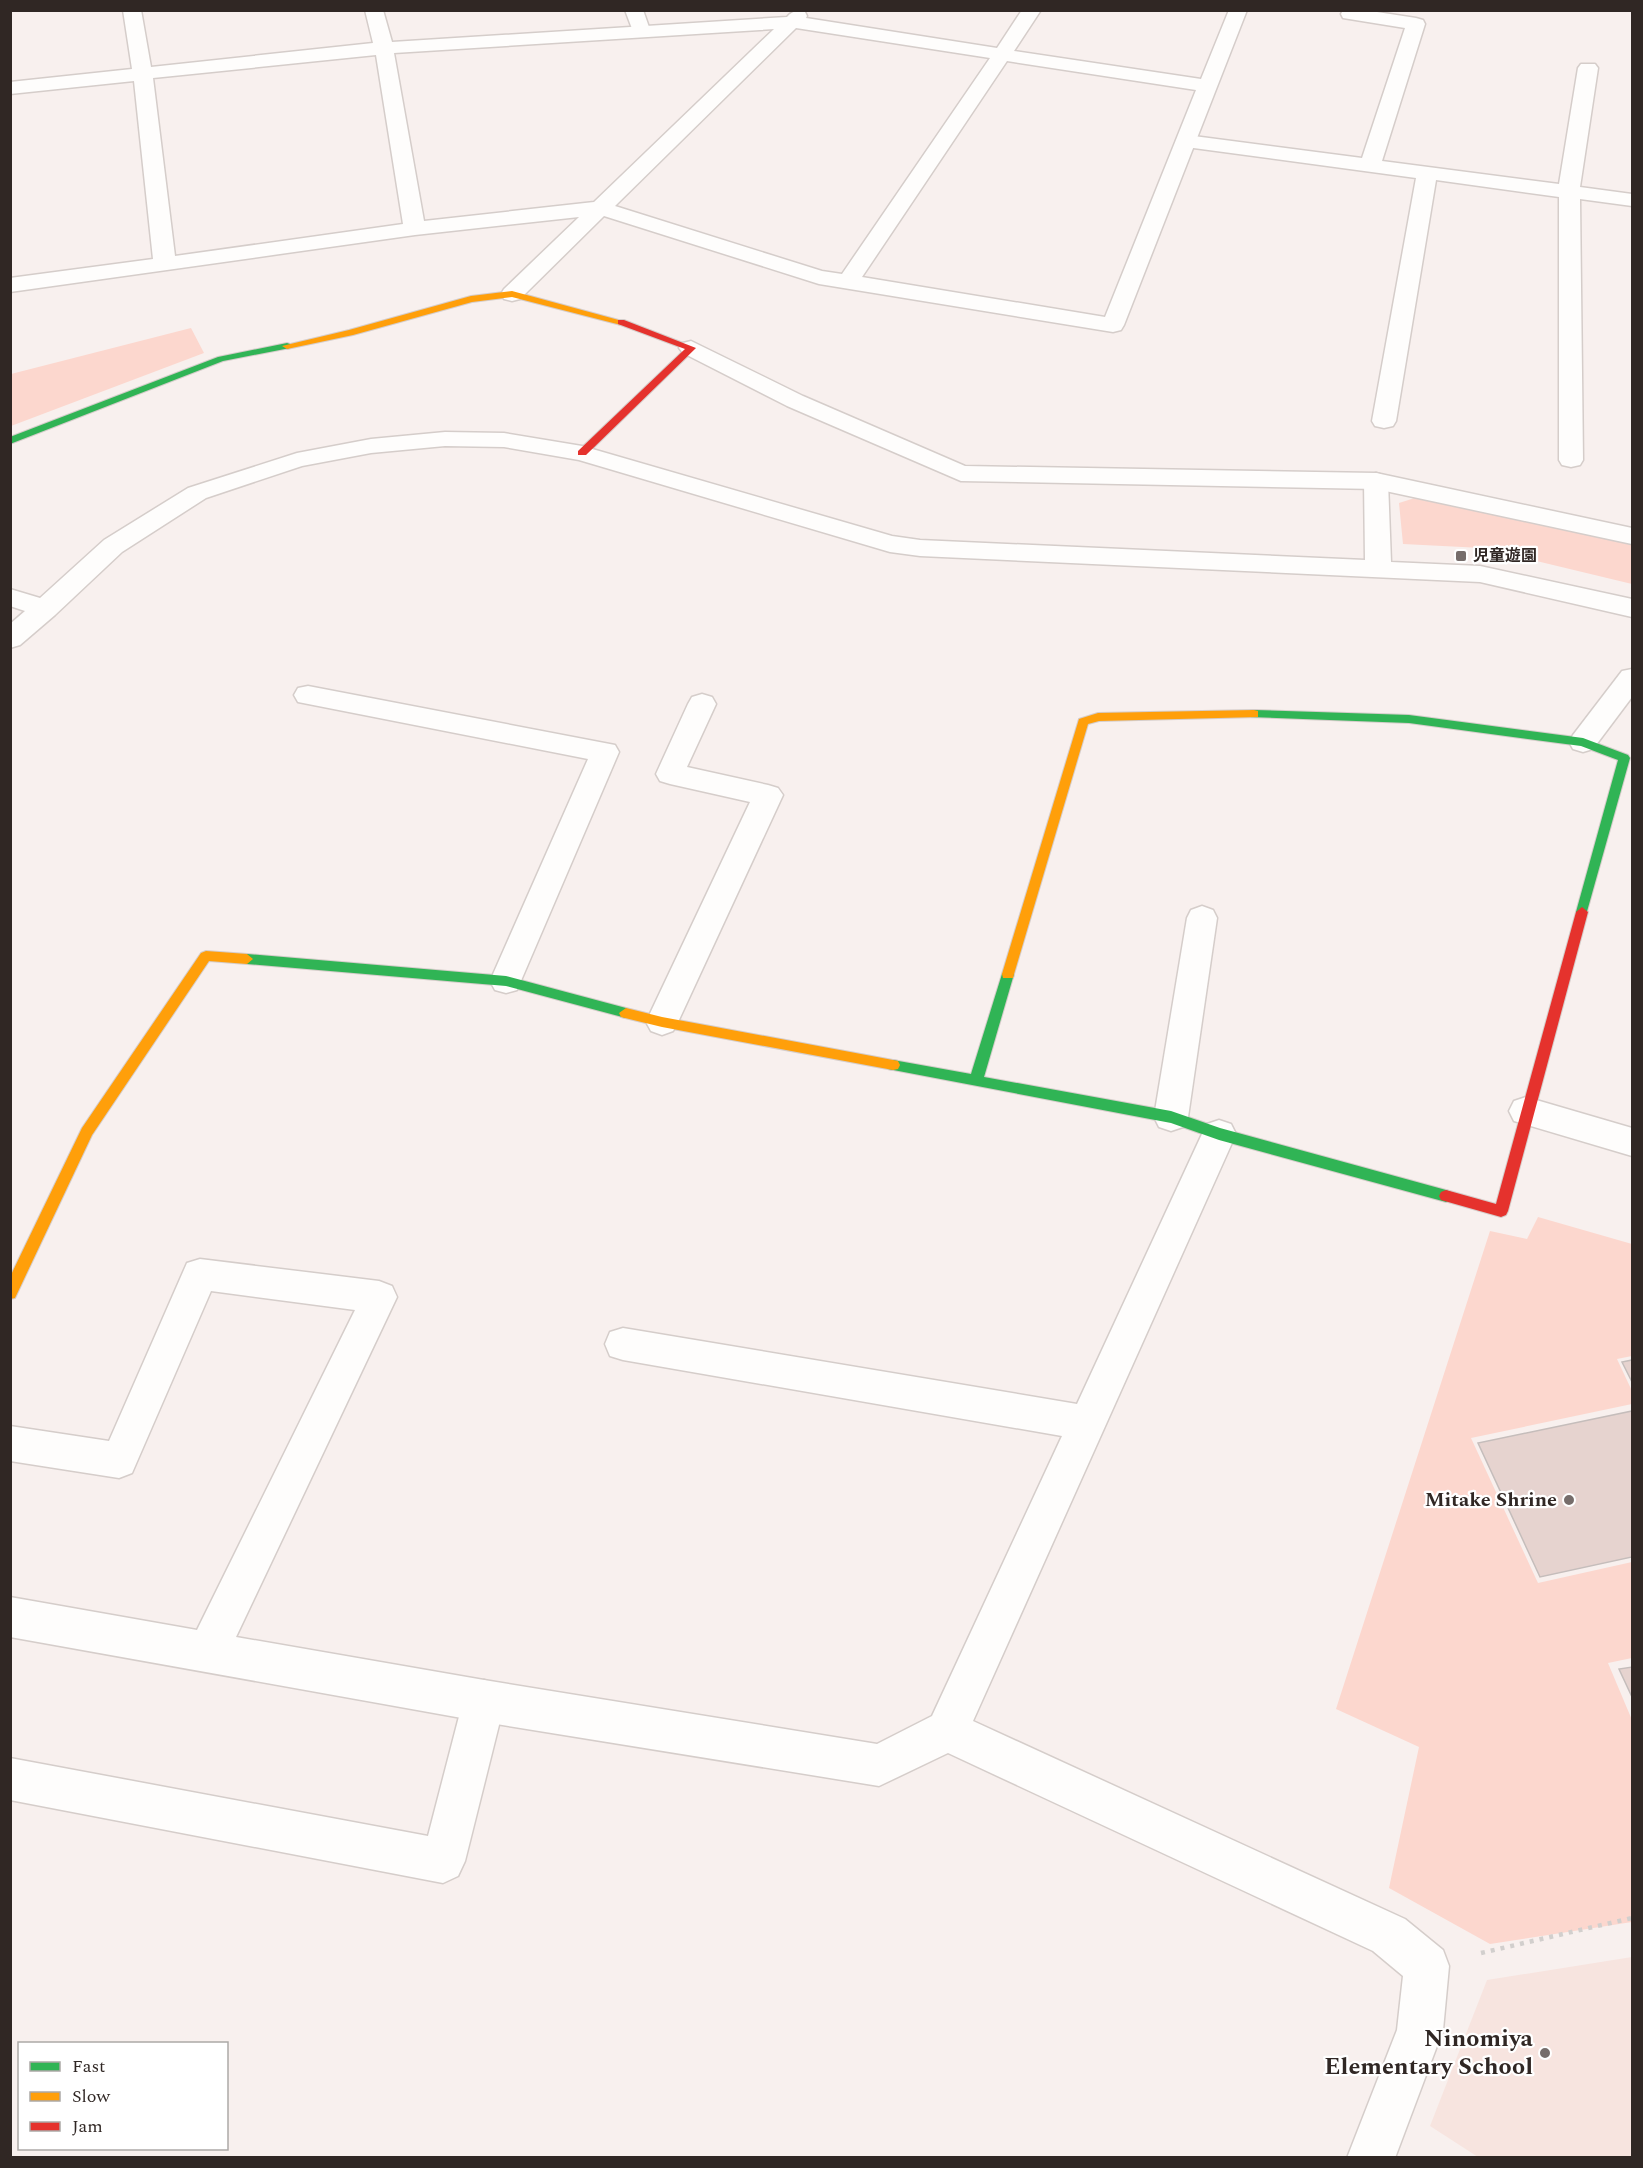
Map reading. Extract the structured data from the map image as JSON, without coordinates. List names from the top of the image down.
{
  "places": {
    "transit": ["児童遊園"],
    "other": ["Mitake Shrine", "Ninomiya Elementary School"]
  },
  "legend": ["Fast", "Slow", "Jam"]
}
